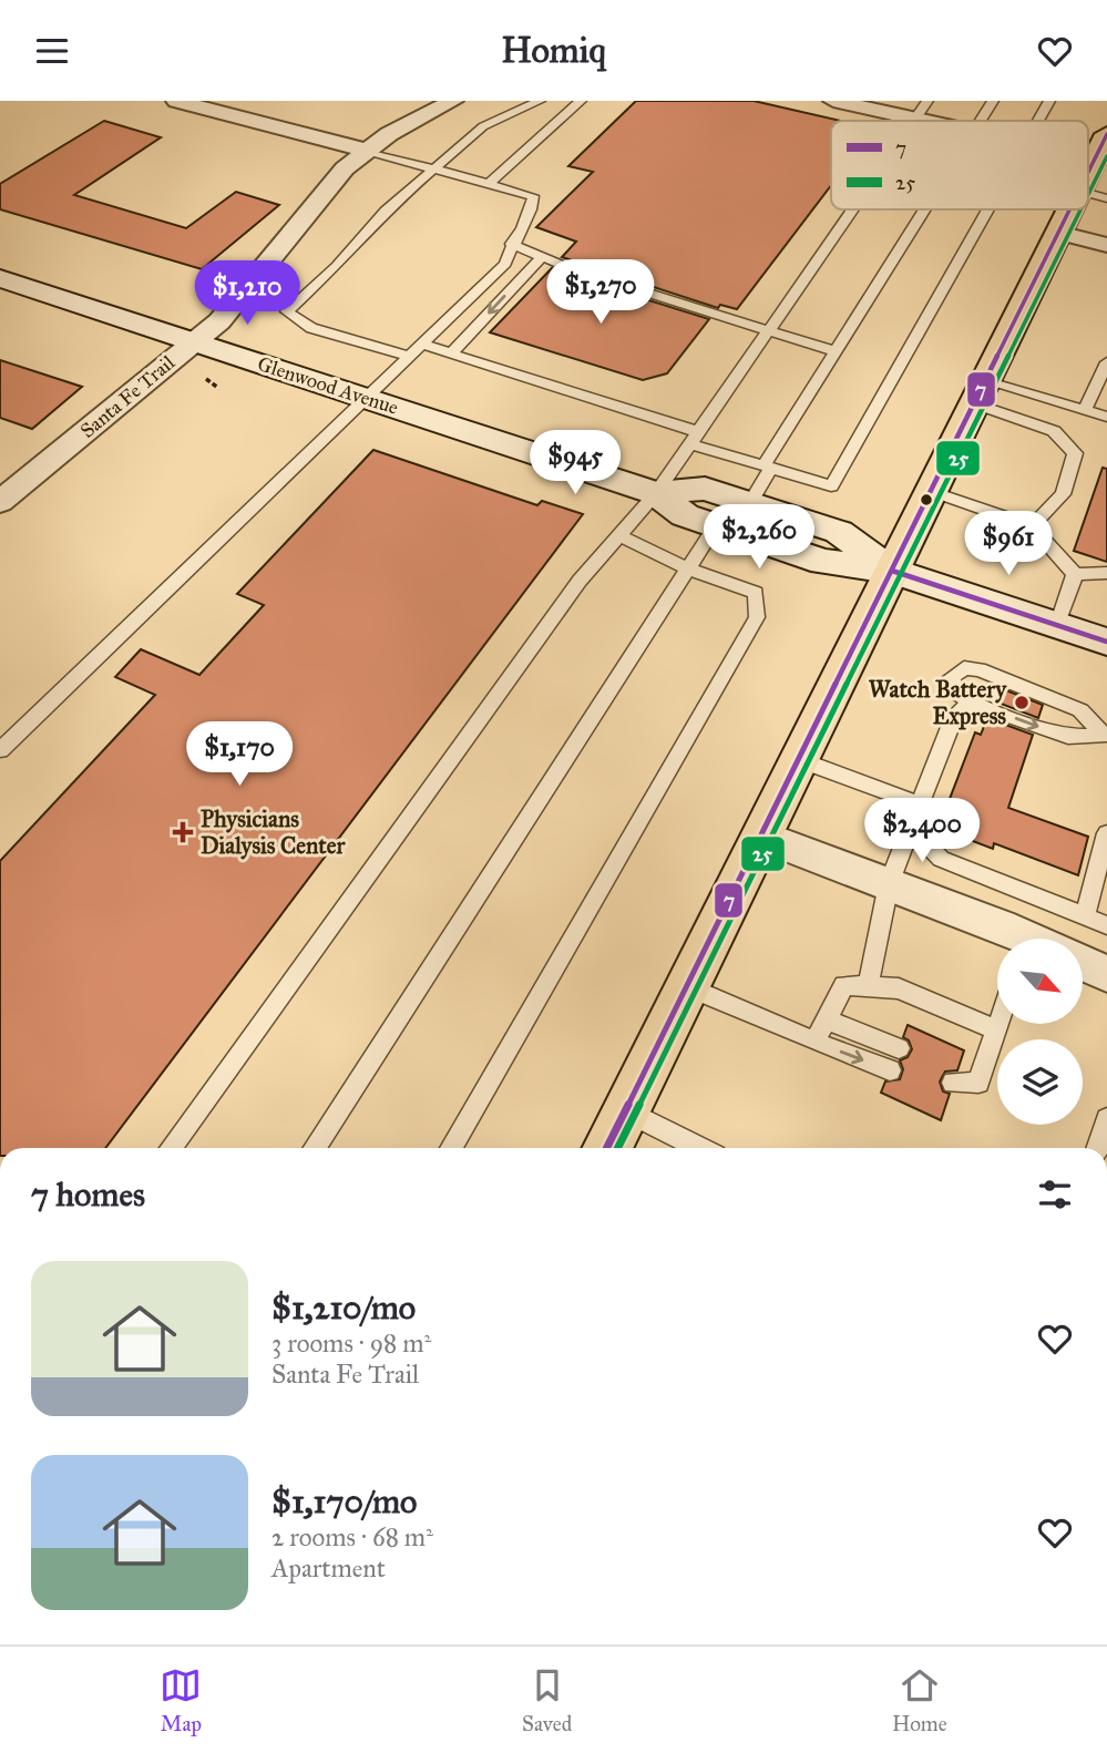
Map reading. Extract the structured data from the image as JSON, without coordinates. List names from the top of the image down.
{
  "streets": {
    "street": ["Glenwood Avenue", "Santa Fe Trail"]
  },
  "crossings": [
    ["Glenwood Avenue", "Santa Fe Trail"]
  ],
  "places": {
    "other": ["Watch Battery Express"],
    "health": ["Physicians Dialysis Center"]
  },
  "lines": ["transit line 7", "transit line 25"],
  "legend": ["7", "25"],
  "north": "bottom right",
  "page": {
    "header": "Homiq",
    "price": [
      "$1,270",
      "$1,210",
      "$945",
      "$2,260",
      "$961",
      "$1,170",
      "$2,400"
    ],
    "heading": "7 homes",
    "list": [
      {
        "name": "$1,210/mo",
        "note": "3 rooms · 98 m² · Santa Fe Trail"
      },
      {
        "name": "$1,170/mo",
        "note": "2 rooms · 68 m² · Apartment"
      }
    ],
    "tabs": ["Map", "Saved", "Home"]
  }
}
